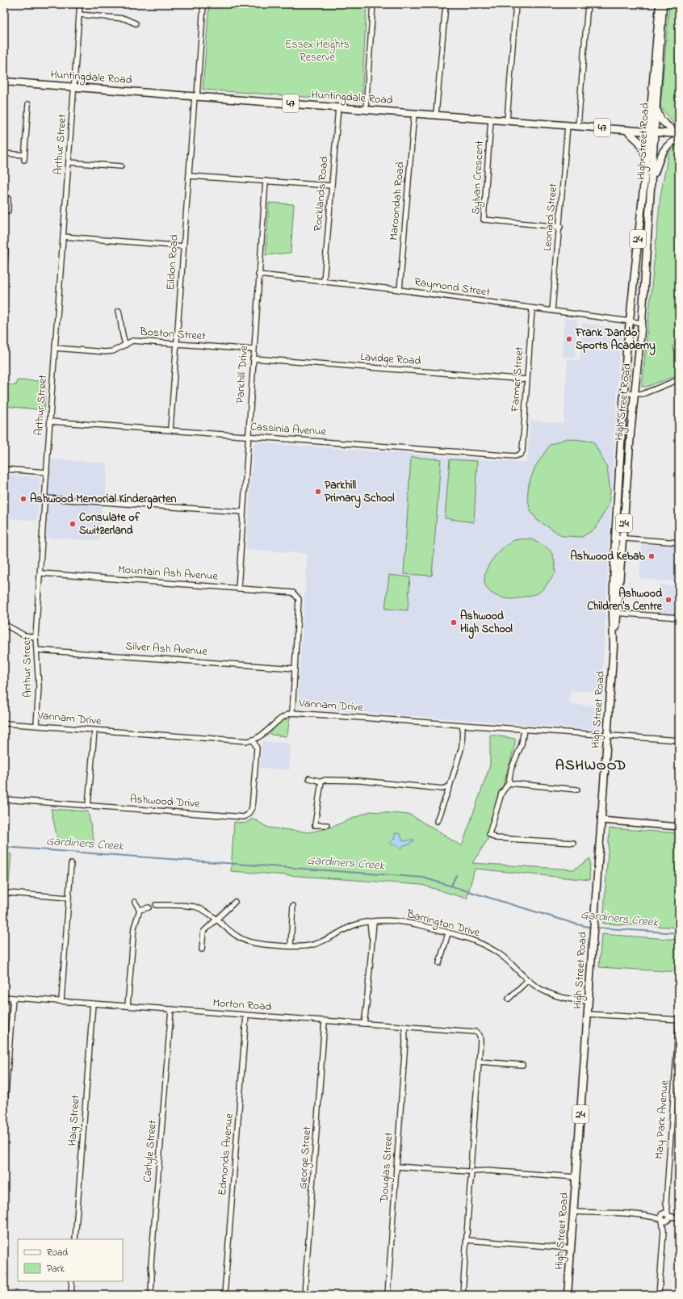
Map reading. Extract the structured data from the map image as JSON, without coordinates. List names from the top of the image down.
{
  "streets": {
    "main road": [
      "Huntingdale Road",
      "47",
      "High Street Road",
      "24"
    ],
    "street": [
      "Arthur Street",
      "Sylvan Crescent",
      "Rocklands Road",
      "Maroondah Road",
      "Leonard Street",
      "Eildon Road",
      "Raymond Street",
      "Boston Street",
      "Lavidge Road",
      "Parkhill Drive",
      "Farmer Street",
      "Cassinia Avenue",
      "Mountain Ash Avenue",
      "Silver Ash Avenue",
      "Vannam Drive",
      "Ashwood Drive",
      "Barrington Drive",
      "Morton Road",
      "May Park Avenue",
      "Haig Street",
      "Carlyle Street",
      "Edmonds Avenue",
      "George Street",
      "Douglas Street"
    ]
  },
  "crossings": [
    ["Huntingdale Road", "High Street Road"],
    ["Huntingdale Road", "Arthur Street"],
    ["Huntingdale Road", "Sylvan Crescent"],
    ["Huntingdale Road", "Rocklands Road"],
    ["Huntingdale Road", "Maroondah Road"],
    ["Huntingdale Road", "Leonard Street"],
    ["Huntingdale Road", "Eildon Road"],
    ["High Street Road", "Raymond Street"],
    ["High Street Road", "Vannam Drive"],
    ["High Street Road", "Barrington Drive"],
    ["Arthur Street", "Boston Street"],
    ["Arthur Street", "Cassinia Avenue"],
    ["Arthur Street", "Mountain Ash Avenue"],
    ["Arthur Street", "Silver Ash Avenue"],
    ["Arthur Street", "Vannam Drive"],
    ["Sylvan Crescent", "Leonard Street"],
    ["Rocklands Road", "Raymond Street"],
    ["Maroondah Road", "Raymond Street"],
    ["Leonard Street", "Raymond Street"],
    ["Eildon Road", "Boston Street"],
    ["Eildon Road", "Cassinia Avenue"],
    ["Raymond Street", "Parkhill Drive"],
    ["Raymond Street", "Farmer Street"],
    ["Boston Street", "Parkhill Drive"],
    ["Lavidge Road", "Parkhill Drive"],
    ["Lavidge Road", "Farmer Street"],
    ["Parkhill Drive", "Cassinia Avenue"],
    ["Parkhill Drive", "Mountain Ash Avenue"],
    ["Farmer Street", "Cassinia Avenue"],
    ["Mountain Ash Avenue", "Silver Ash Avenue"],
    ["Vannam Drive", "Ashwood Drive"],
    ["Morton Road", "Haig Street"],
    ["Morton Road", "Carlyle Street"],
    ["Morton Road", "Edmonds Avenue"],
    ["Morton Road", "George Street"],
    ["Morton Road", "Douglas Street"]
  ],
  "districts": ["ASHWOOD"],
  "water": ["Gardiners Creek"],
  "parks": ["Essex Heights Reserve"],
  "places": [
    "Frank Dando Sports Academy",
    "Parkhill Primary School",
    "Ashwood Memorial Kindergarten",
    "Consulate of Switzerland",
    "Ashwood Kebab",
    "Ashwood Children's Centre",
    "Ashwood High School"
  ],
  "legend": ["Road", "Park"]
}
